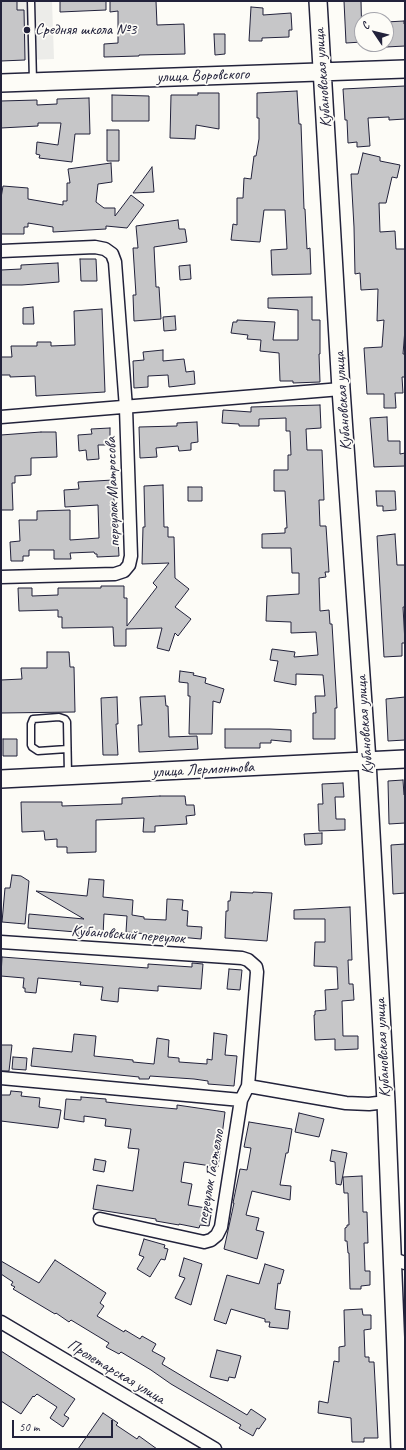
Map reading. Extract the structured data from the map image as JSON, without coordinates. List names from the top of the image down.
{
  "streets": {
    "street": [
      "улица Воровского",
      "Кубановская улица",
      "переулок Матросова",
      "улица Лермонтова",
      "Кубановский переулок",
      "переулок Гастелло",
      "Пролетарская улица"
    ]
  },
  "crossings": [
    ["улица Воровского", "Кубановская улица"],
    ["Кубановская улица", "улица Лермонтова"],
    ["Кубановский переулок", "переулок Гастелло"]
  ],
  "places": ["Средняя школа №3"],
  "scale_bar": "50 m",
  "north": "top left"
}
